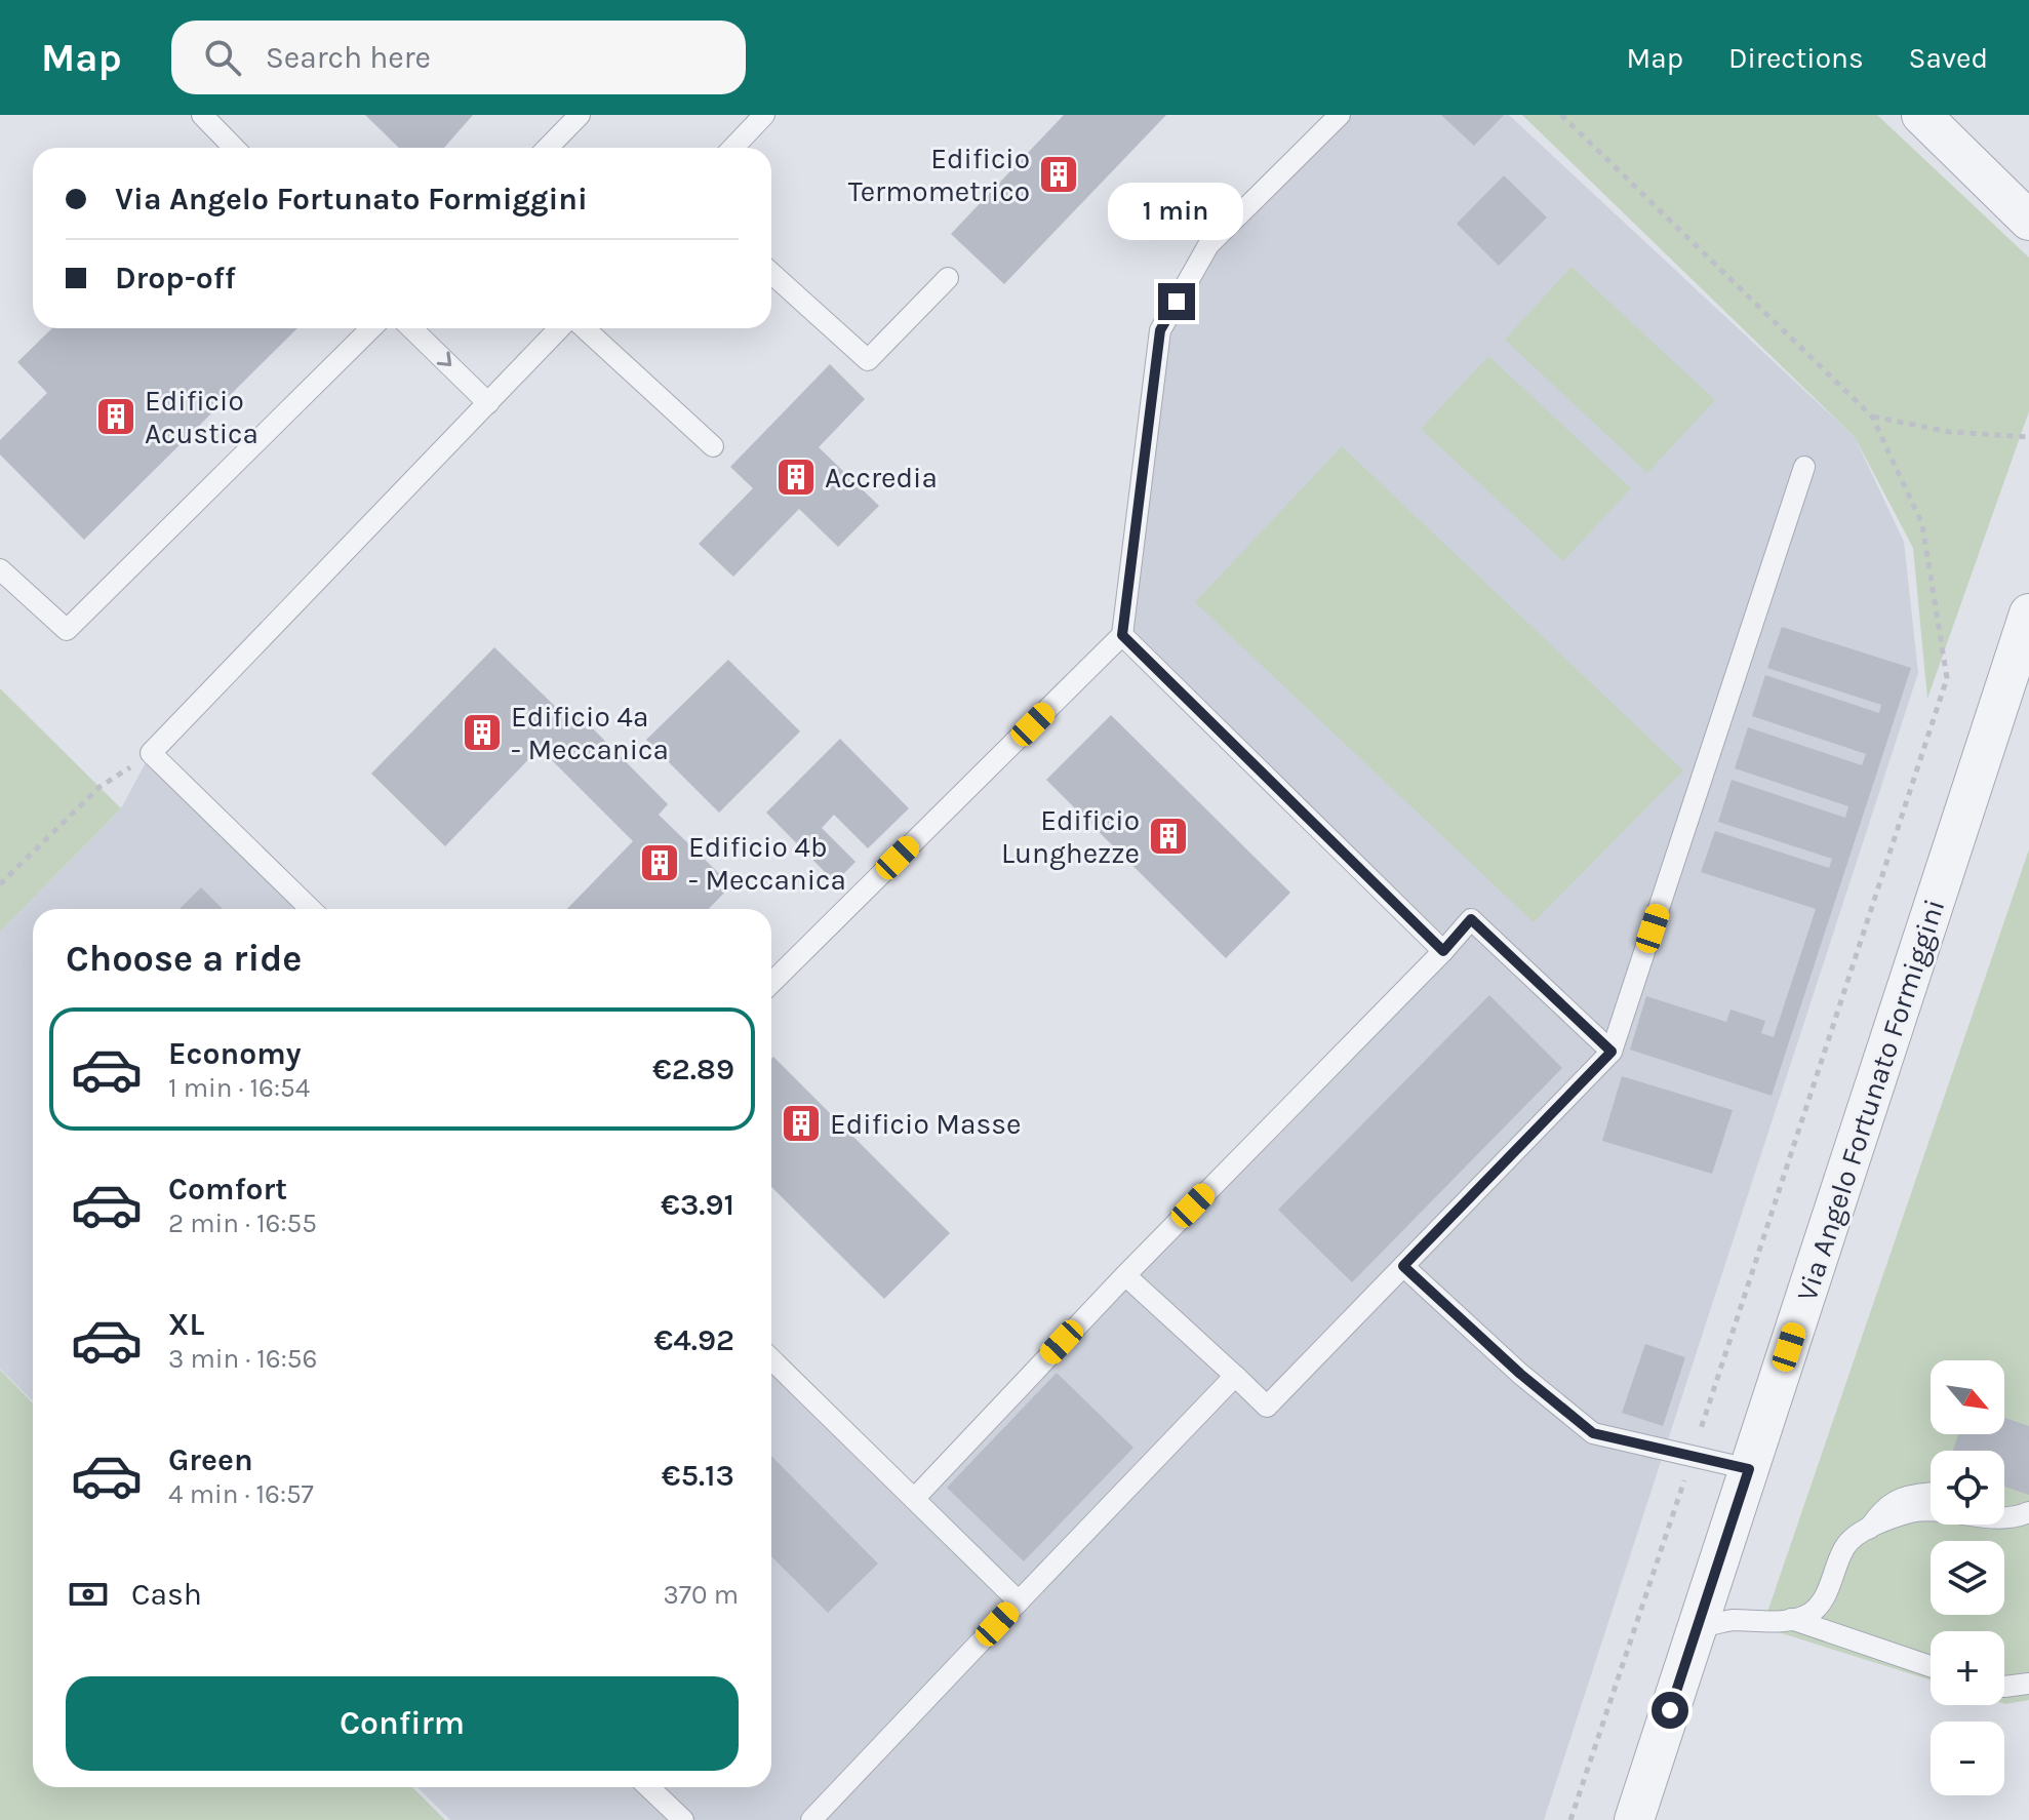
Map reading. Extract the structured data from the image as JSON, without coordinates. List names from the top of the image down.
{
  "streets": {
    "street": ["Via Angelo Fortunato Formiggini"]
  },
  "places": {
    "building": [
      "Edificio Termometrico",
      "Edificio Acustica",
      "Accredia",
      "Edificio 4a - Meccanica",
      "Edificio Lunghezze",
      "Edificio 4b - Meccanica",
      "Edificio Masse"
    ]
  },
  "north": "bottom right",
  "page": {
    "header": "Map",
    "search": "Search here",
    "nav": ["Map", "Directions", "Saved"],
    "banner": ["Via Angelo Fortunato Formiggini", "Drop-off"],
    "bubble": "1 min",
    "heading": "Choose a ride",
    "list": [
      {
        "name": "Economy",
        "note": "1 min · 16:54",
        "value": "€2.89"
      },
      {
        "name": "Comfort",
        "note": "2 min · 16:55",
        "value": "€3.91"
      },
      {
        "name": "XL",
        "note": "3 min · 16:56",
        "value": "€4.92"
      },
      {
        "name": "Green",
        "note": "4 min · 16:57",
        "value": "€5.13"
      }
    ],
    "map_buttons": ["+", "−"],
    "pay": ["Cash", "370 m"],
    "buttons": "Confirm"
  }
}
